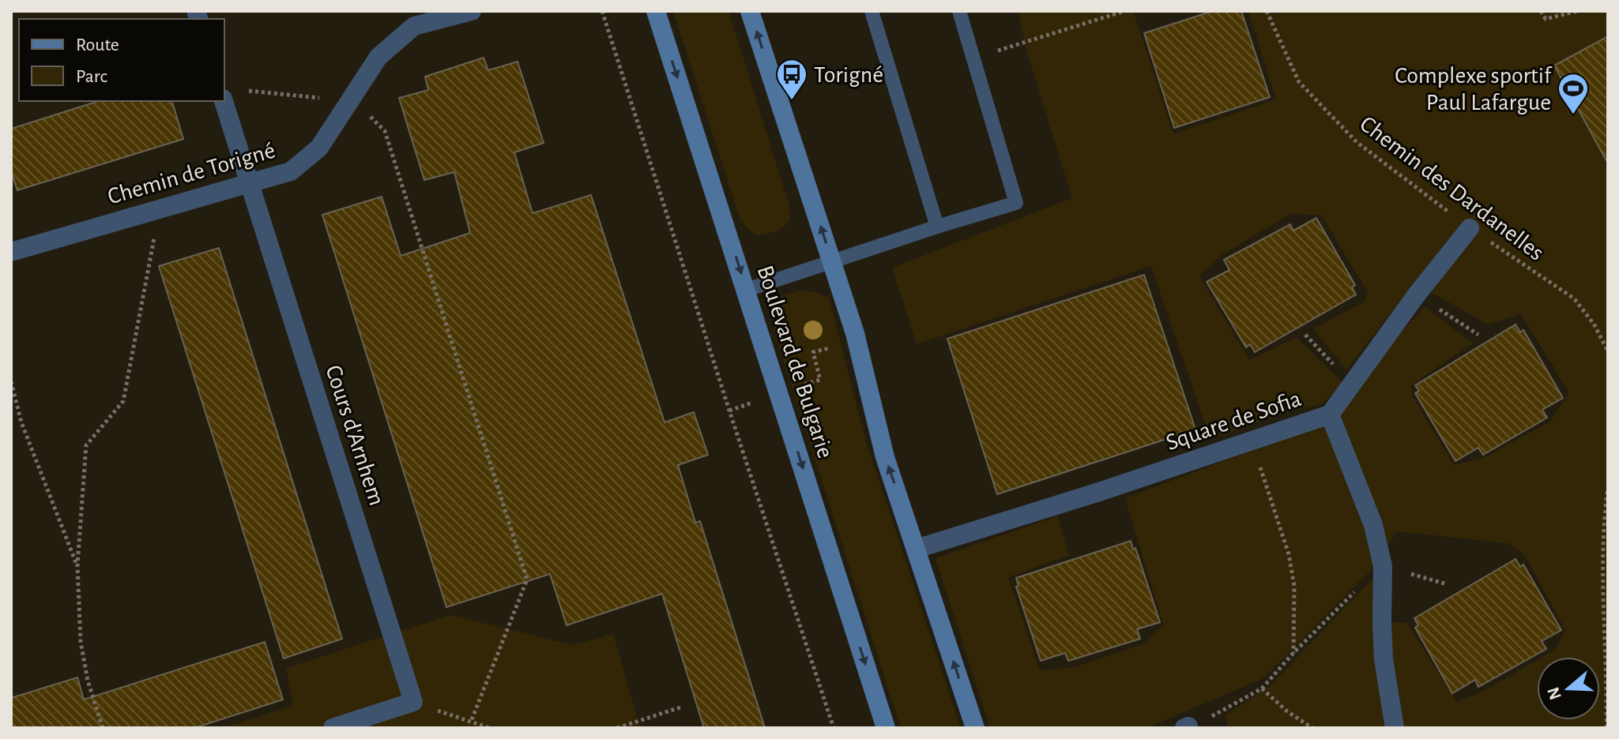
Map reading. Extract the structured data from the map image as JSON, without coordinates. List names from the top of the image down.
{
  "streets": {
    "street": [
      "Chemin de Torigné",
      "Boulevard de Bulgarie",
      "Square de Sofia",
      "Cours d'Arnhem"
    ],
    "path": ["Chemin des Dardanelles"]
  },
  "crossings": [
    ["Chemin de Torigné", "Cours d'Arnhem"]
  ],
  "places": {
    "bus stop": ["Torigné"],
    "sports": ["Complexe sportif Paul Lafargue"]
  },
  "legend": ["Route", "Parc"],
  "north": "left"
}
